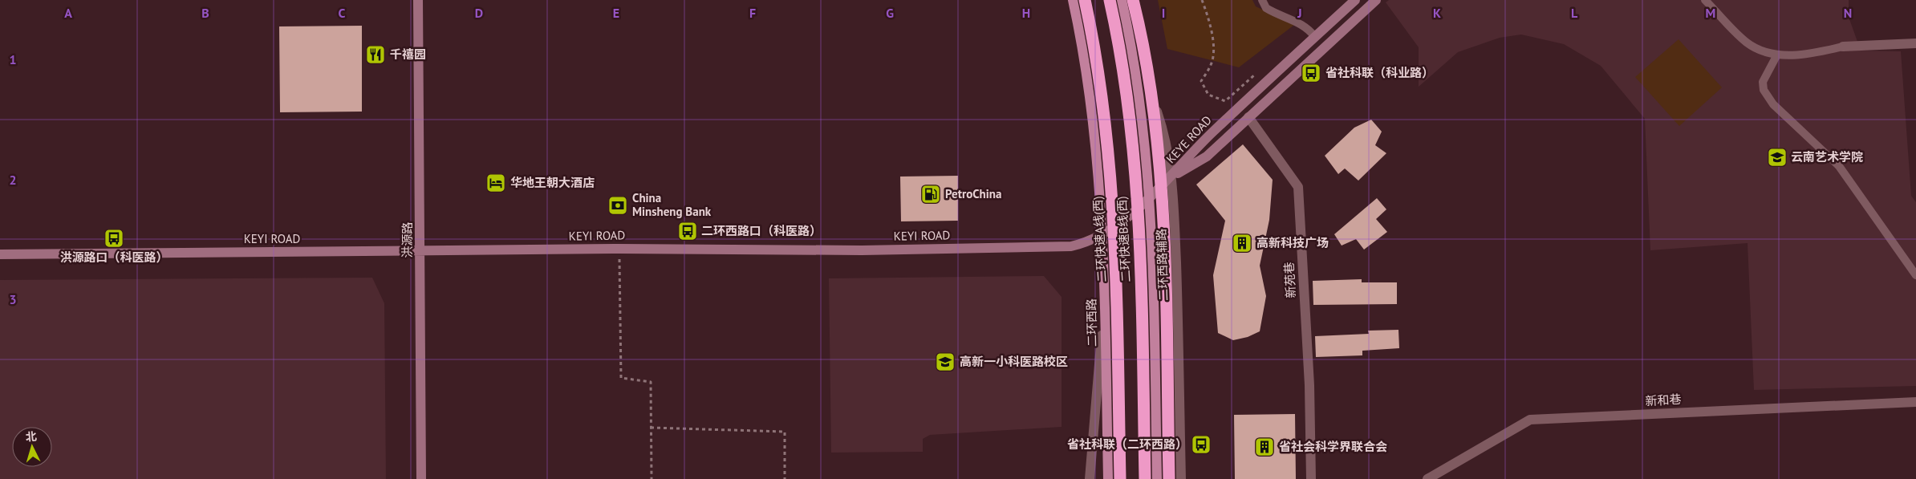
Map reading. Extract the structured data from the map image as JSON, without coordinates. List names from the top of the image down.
{
  "streets": {
    "highway": ["二环快速A线(西)", "二环快速B线(西)"],
    "main road": ["二环西路"],
    "street": [
      "KEYE ROAD",
      "KEYI ROAD",
      "洪源路",
      "二环西路辅路",
      "新苑巷",
      "新和巷"
    ]
  },
  "crossings": [
    ["KEYE ROAD", "KEYI ROAD"],
    ["KEYE ROAD", "二环西路辅路"],
    ["KEYE ROAD", "新苑巷"],
    ["KEYI ROAD", "洪源路"],
    ["KEYI ROAD", "二环西路辅路"],
    ["KEYI ROAD", "二环西路"]
  ],
  "places": {
    "restaurant": ["千禧园"],
    "bus stop": [
      "省社科联（科业路）",
      "二环西路口（科医路）",
      "洪源路口（科医路）",
      "省社科联（二环西路）"
    ],
    "school or university": ["云南艺术学院", "高新一小科医路校区"],
    "hotel": ["华地王朝大酒店"],
    "fuel station": ["PetroChina"],
    "bank": ["China Minsheng Bank"],
    "building": ["高新科技广场", "省社会科学界联合会"]
  },
  "north": "top",
  "grid": {
    "columns": [
      "A",
      "B",
      "C",
      "D",
      "E",
      "F",
      "G",
      "H",
      "I",
      "J",
      "K",
      "L",
      "M",
      "N"
    ],
    "rows": ["1", "2", "3"]
  }
}
